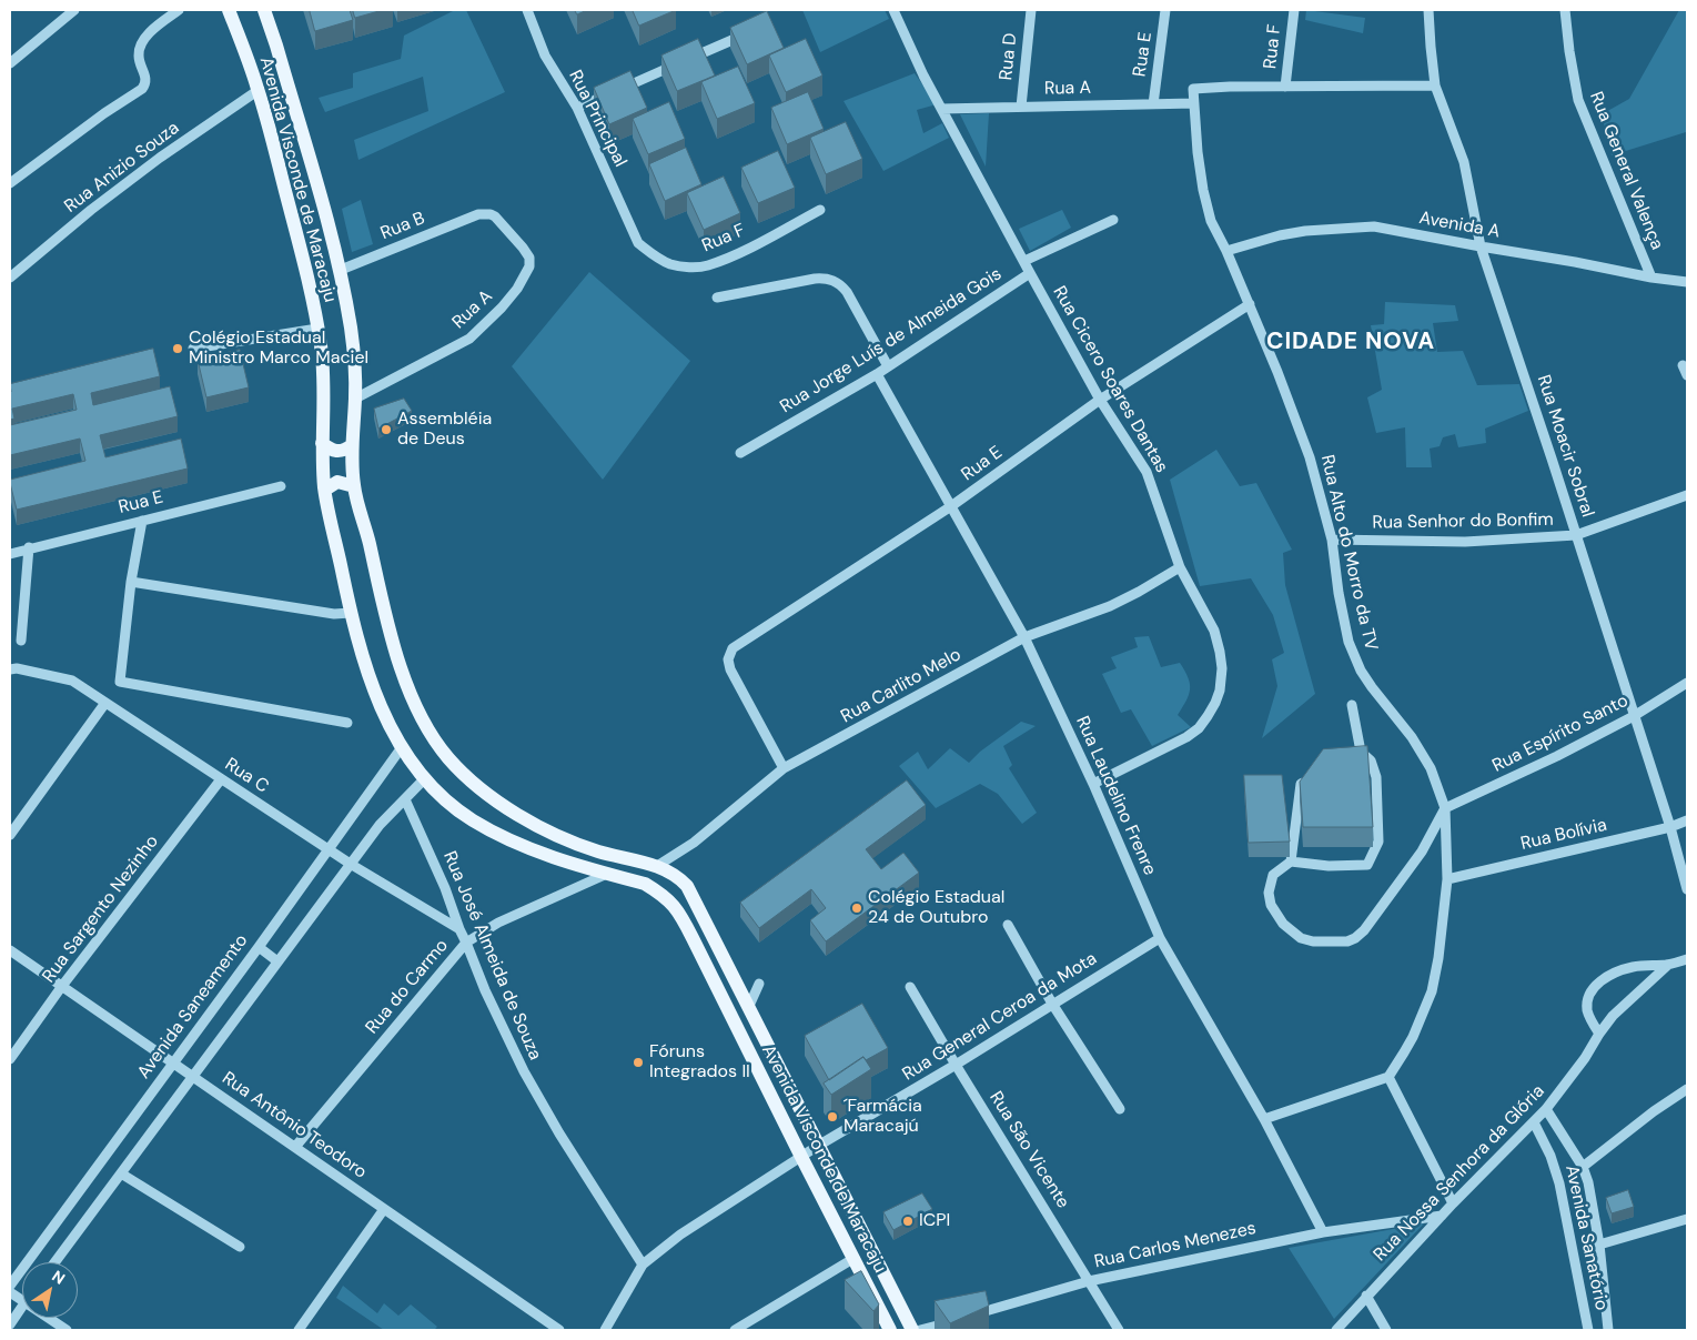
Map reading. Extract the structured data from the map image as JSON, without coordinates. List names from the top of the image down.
{
  "streets": {
    "main road": ["Avenida Visconde de Maracaju"],
    "street": [
      "Rua F",
      "Rua E",
      "Rua D",
      "Rua A",
      "Rua Principal",
      "Rua Anizio Souza",
      "Rua General Valença",
      "Avenida A",
      "Rua B",
      "Rua Jorge Luís de Almeida Gois",
      "Rua Cicero Soares Dantas",
      "Rua Moacir Sobral",
      "Rua Senhor do Bonfim",
      "Rua Alto do Morro da TV",
      "Rua Carlito Melo",
      "Rua Espírito Santo",
      "Rua C",
      "Rua Laudelino Frenre",
      "Rua Bolívia",
      "Rua Sargento Nezinho",
      "Rua José Almeida de Souza",
      "Rua do Carmo",
      "Avenida Saneamento",
      "Rua General Ceroa da Mota",
      "Rua Antônio Teodoro",
      "Rua São Vicente",
      "Rua Nossa Senhora da Glória",
      "Avenida Sanatório",
      "Rua Carlos Menezes"
    ]
  },
  "crossings": [
    ["Rua F", "Rua Principal"],
    ["Rua F", "Rua Alto do Morro da TV"],
    ["Rua E", "Rua A"],
    ["Rua E", "Rua Cicero Soares Dantas"],
    ["Rua E", "Rua Alto do Morro da TV"],
    ["Rua E", "Rua Carlito Melo"],
    ["Rua E", "Rua Laudelino Frenre"],
    ["Rua D", "Rua A"],
    ["Rua A", "Avenida Visconde de Maracaju"],
    ["Rua A", "Rua B"],
    ["Rua A", "Rua Cicero Soares Dantas"],
    ["Rua A", "Rua Alto do Morro da TV"],
    ["Rua Anizio Souza", "Avenida Visconde de Maracaju"],
    ["Rua General Valença", "Avenida A"],
    ["Avenida Visconde de Maracaju", "Rua B"],
    ["Avenida Visconde de Maracaju", "Rua Carlito Melo"],
    ["Avenida Visconde de Maracaju", "Rua do Carmo"],
    ["Avenida Visconde de Maracaju", "Avenida Saneamento"],
    ["Avenida Visconde de Maracaju", "Rua General Ceroa da Mota"],
    ["Avenida A", "Rua Moacir Sobral"],
    ["Avenida A", "Rua Alto do Morro da TV"],
    ["Rua Jorge Luís de Almeida Gois", "Rua Cicero Soares Dantas"],
    ["Rua Jorge Luís de Almeida Gois", "Rua Laudelino Frenre"],
    ["Rua Cicero Soares Dantas", "Rua Carlito Melo"],
    ["Rua Cicero Soares Dantas", "Rua Laudelino Frenre"],
    ["Rua Moacir Sobral", "Rua Senhor do Bonfim"],
    ["Rua Moacir Sobral", "Rua Espírito Santo"],
    ["Rua Moacir Sobral", "Rua Bolívia"],
    ["Rua Senhor do Bonfim", "Rua Alto do Morro da TV"],
    ["Rua Alto do Morro da TV", "Rua Espírito Santo"],
    ["Rua Alto do Morro da TV", "Rua Bolívia"],
    ["Rua Carlito Melo", "Rua Laudelino Frenre"],
    ["Rua C", "Rua Sargento Nezinho"],
    ["Rua C", "Rua José Almeida de Souza"],
    ["Rua C", "Avenida Saneamento"],
    ["Rua Laudelino Frenre", "Rua General Ceroa da Mota"],
    ["Rua Laudelino Frenre", "Rua Carlos Menezes"],
    ["Rua Sargento Nezinho", "Rua Antônio Teodoro"],
    ["Rua José Almeida de Souza", "Rua do Carmo"],
    ["Rua José Almeida de Souza", "Rua General Ceroa da Mota"],
    ["Rua do Carmo", "Rua Antônio Teodoro"],
    ["Avenida Saneamento", "Rua Antônio Teodoro"],
    ["Rua General Ceroa da Mota", "Rua São Vicente"],
    ["Rua São Vicente", "Rua Carlos Menezes"],
    ["Rua Nossa Senhora da Glória", "Avenida Sanatório"],
    ["Rua Nossa Senhora da Glória", "Rua Carlos Menezes"]
  ],
  "districts": ["CIDADE NOVA"],
  "places": [
    "Colégio Estadual Ministro Marco Maciel",
    "Assembléia de Deus",
    "Colégio Estadual 24 de Outubro",
    "Fóruns Integrados II",
    "´Farmácia Maracajú",
    "ICPI"
  ],
  "north": "top right"
}
